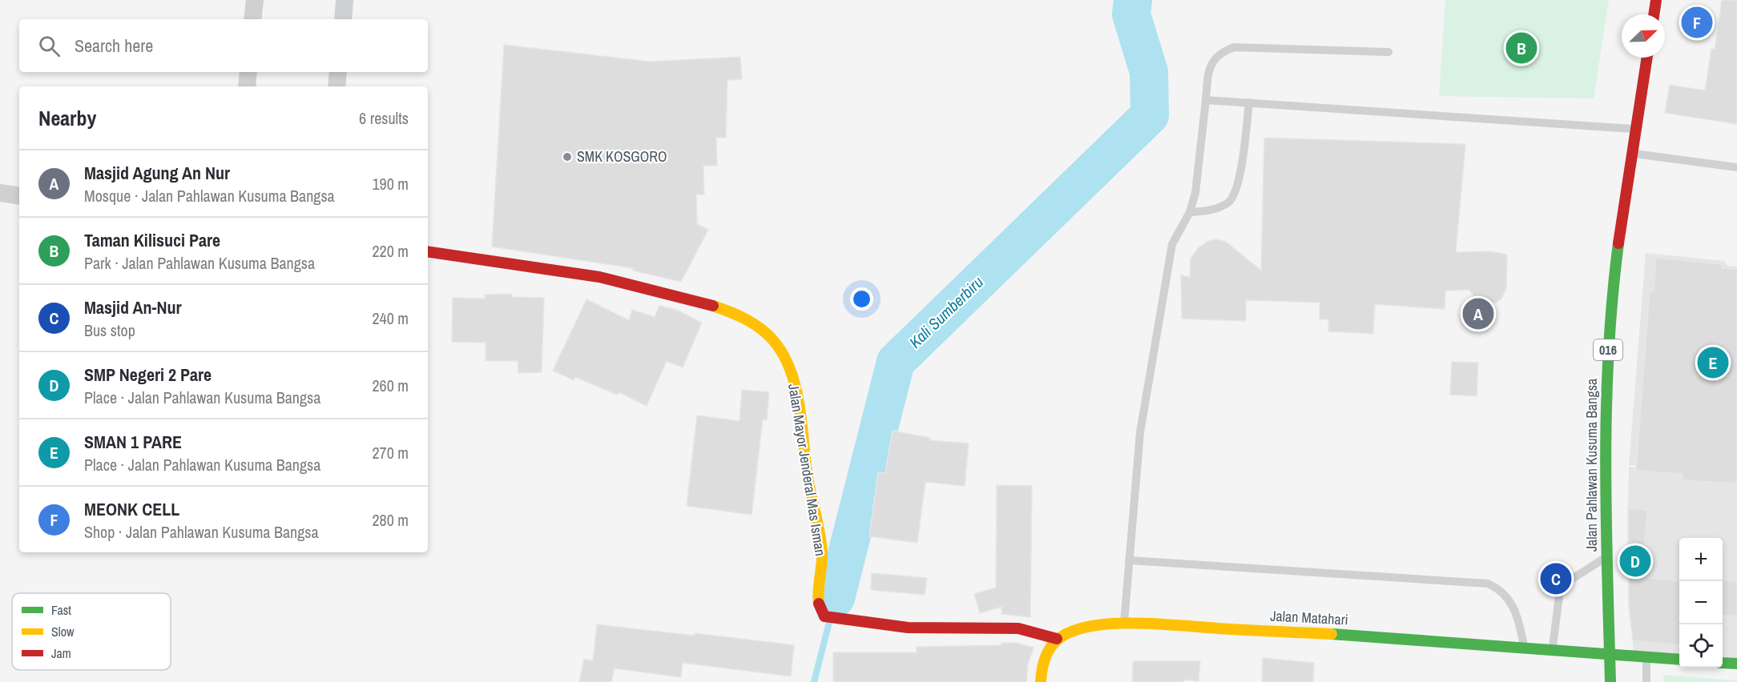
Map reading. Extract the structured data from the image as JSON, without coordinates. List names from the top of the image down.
{
  "streets": {
    "street": [
      "016",
      "Jalan Pahlawan Kusuma Bangsa",
      "Jalan Mayor Jenderal Mas Isman",
      "Jalan Matahari"
    ]
  },
  "crossings": [
    ["016", "Jalan Pahlawan Kusuma Bangsa"],
    ["016", "Jalan Matahari"],
    ["Jalan Pahlawan Kusuma Bangsa", "Jalan Matahari"],
    ["Jalan Mayor Jenderal Mas Isman", "Jalan Matahari"]
  ],
  "water": ["Kali Sumberbiru"],
  "places": ["SMK KOSGORO"],
  "legend": ["Fast", "Slow", "Jam"],
  "north": "top right",
  "page": {
    "pins": [
      "F",
      "B",
      "A",
      "E",
      "D",
      "C"
    ],
    "search": "Search here",
    "heading": ["Nearby", "6 results"],
    "list": [
      {
        "mark": "A",
        "name": "Masjid Agung An Nur",
        "note": "Mosque · Jalan Pahlawan Kusuma Bangsa",
        "value": "190 m"
      },
      {
        "mark": "B",
        "name": "Taman Kilisuci Pare",
        "note": "Park · Jalan Pahlawan Kusuma Bangsa",
        "value": "220 m"
      },
      {
        "mark": "C",
        "name": "Masjid An-Nur",
        "note": "Bus stop",
        "value": "240 m"
      },
      {
        "mark": "D",
        "name": "SMP Negeri 2 Pare",
        "note": "Place · Jalan Pahlawan Kusuma Bangsa",
        "value": "260 m"
      },
      {
        "mark": "E",
        "name": "SMAN 1 PARE",
        "note": "Place · Jalan Pahlawan Kusuma Bangsa",
        "value": "270 m"
      },
      {
        "mark": "F",
        "name": "MEONK CELL",
        "note": "Shop · Jalan Pahlawan Kusuma Bangsa",
        "value": "280 m"
      }
    ],
    "map_buttons": ["+", "−"]
  }
}
